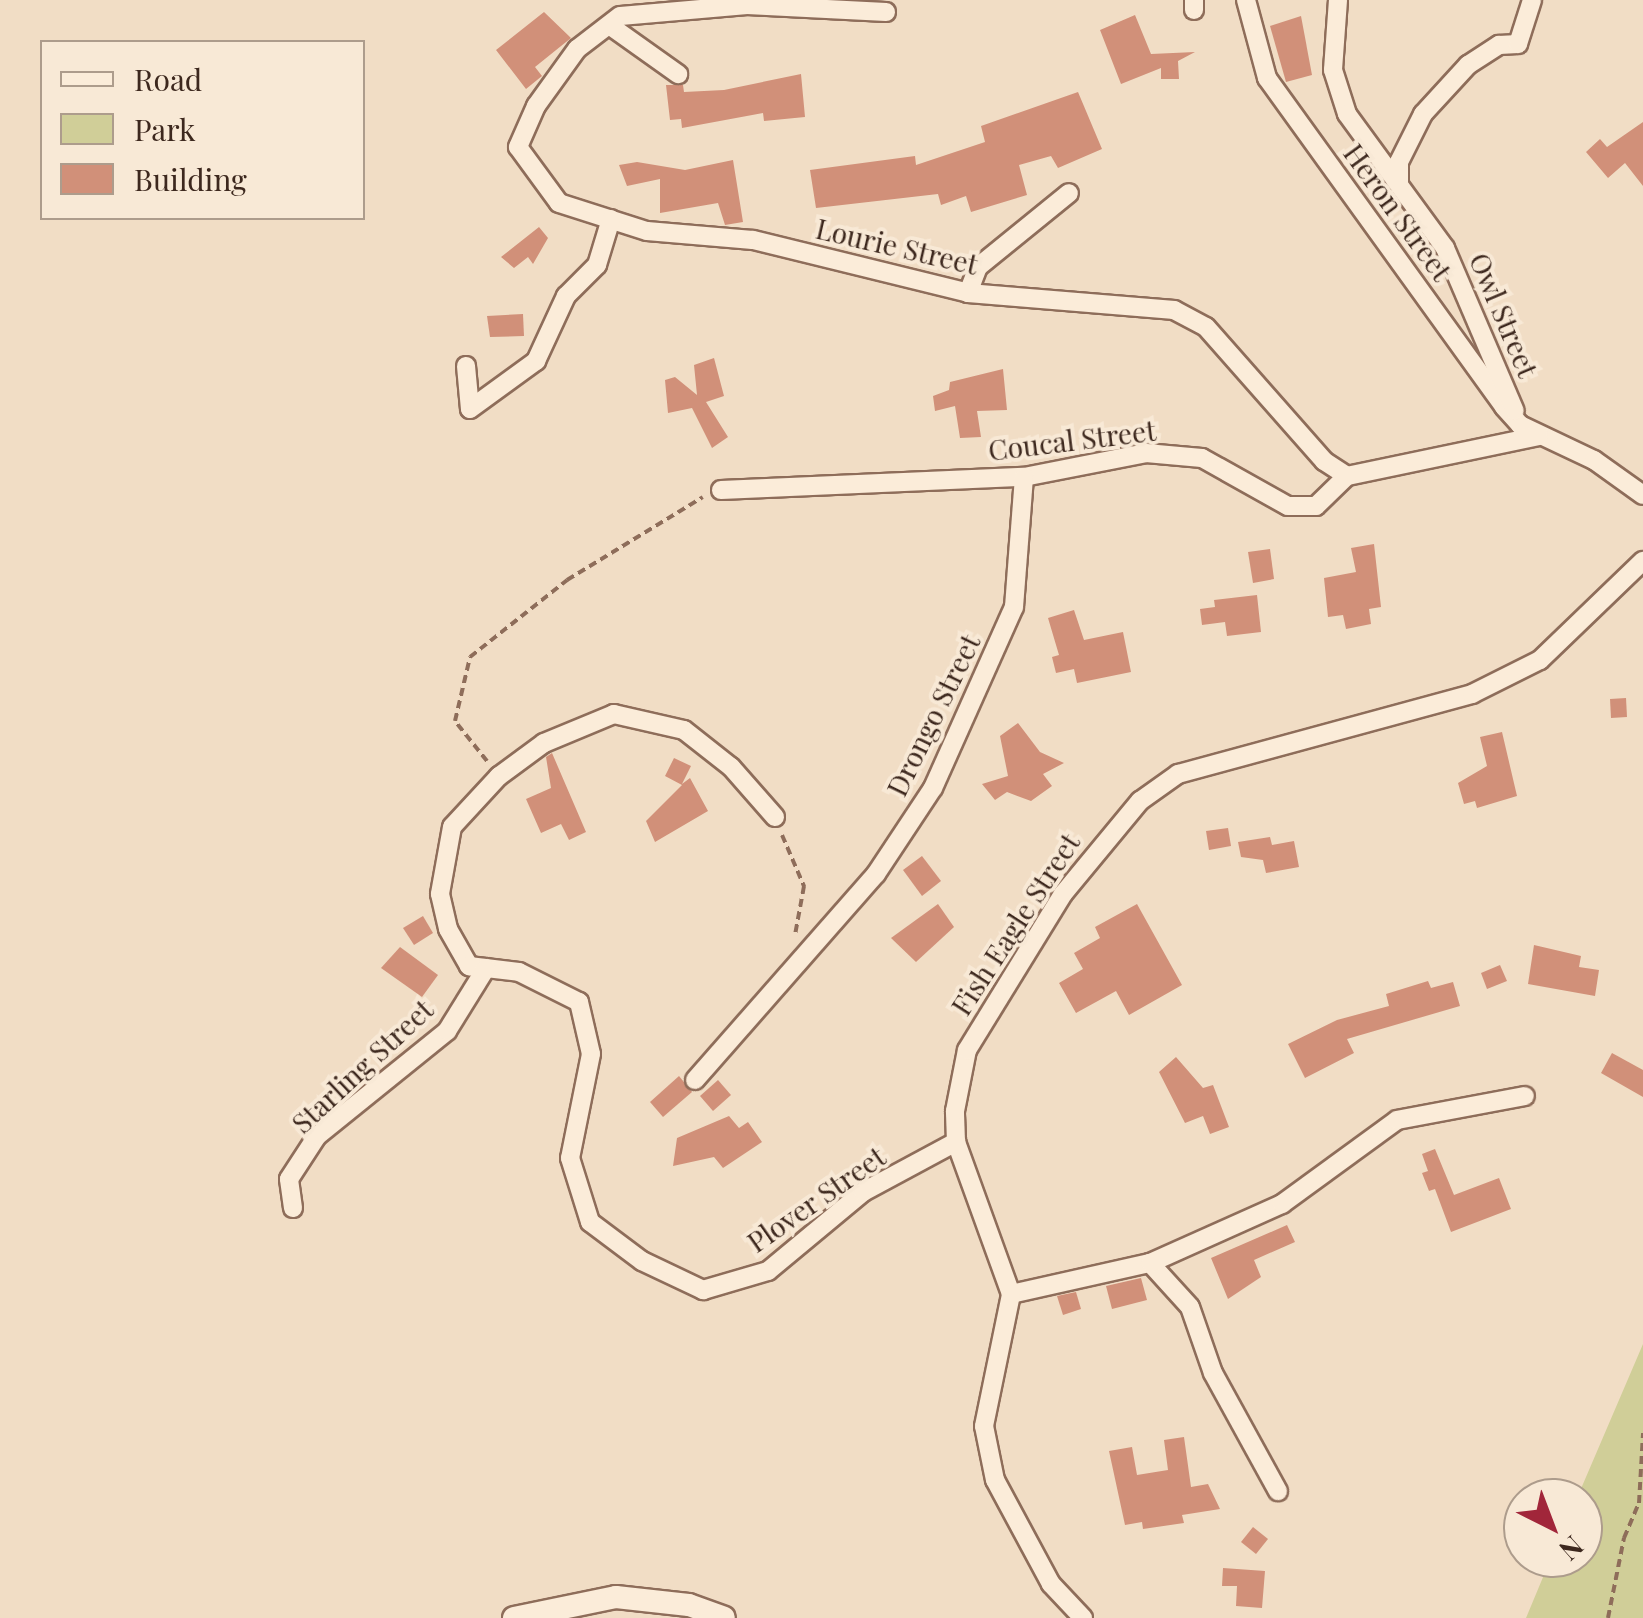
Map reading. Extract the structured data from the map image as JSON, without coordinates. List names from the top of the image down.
{
  "streets": {
    "street": [
      "Heron Street",
      "Lourie Street",
      "Owl Street",
      "Coucal Street",
      "Drongo Street",
      "Fish Eagle Street",
      "Starling Street",
      "Plover Street"
    ]
  },
  "crossings": [
    ["Heron Street", "Owl Street"],
    ["Lourie Street", "Coucal Street"],
    ["Coucal Street", "Drongo Street"],
    ["Fish Eagle Street", "Plover Street"],
    ["Starling Street", "Plover Street"]
  ],
  "legend": ["Road", "Park", "Building"],
  "north": "bottom right"
}
